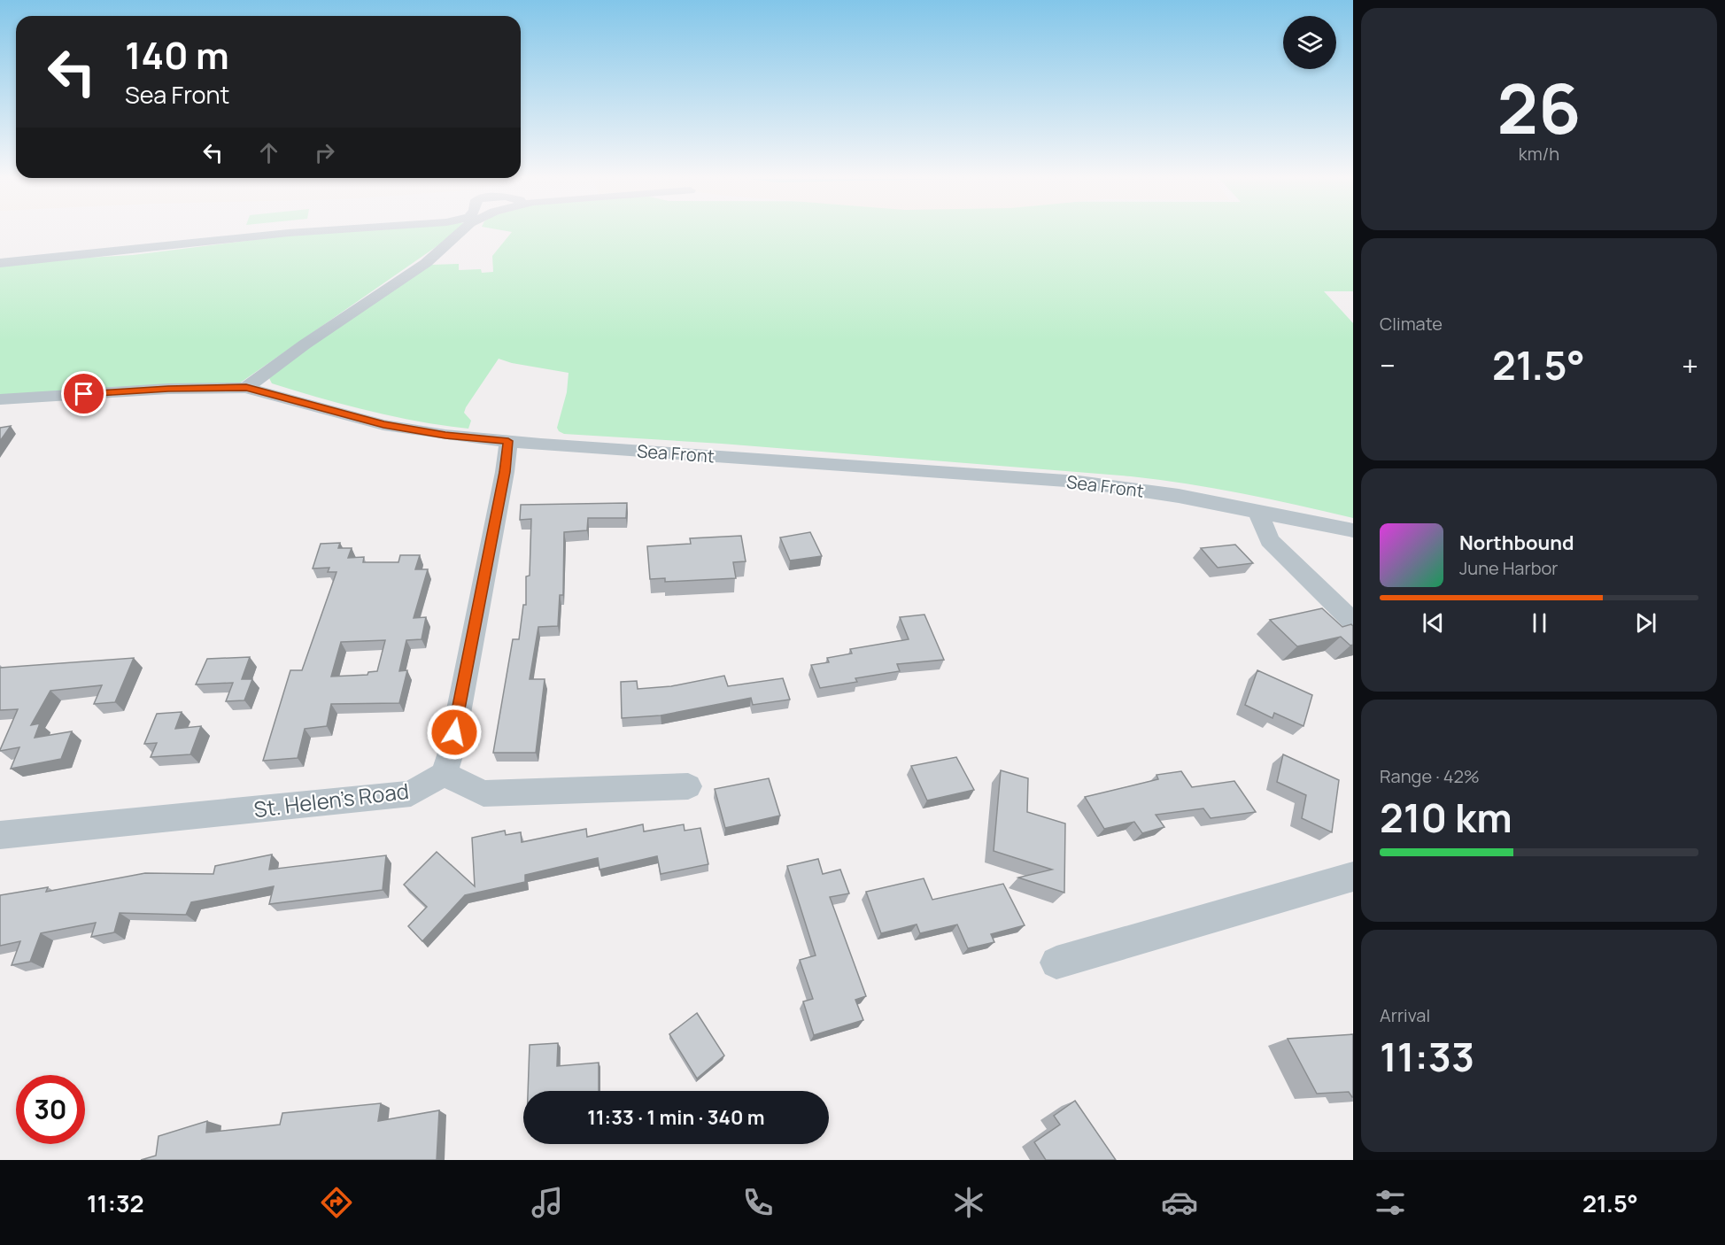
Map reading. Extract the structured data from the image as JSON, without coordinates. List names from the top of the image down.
{
  "streets": {
    "street": ["Sea Front", "St. Helen's Road"]
  },
  "page": {
    "tile": [
      ["26", "km/h"],
      "Climate",
      ["Range · 42%", "210 km"],
      ["Arrival", "11:33"]
    ],
    "turn": ["140 m", "Sea Front"],
    "heat": ["−", "21.5°", "+"],
    "song": ["Northbound", "June Harbor"],
    "limit": "30",
    "trip": "11:33 · 1 min · 340 m",
    "tabs": ["11:32", "21.5°"]
  }
}
